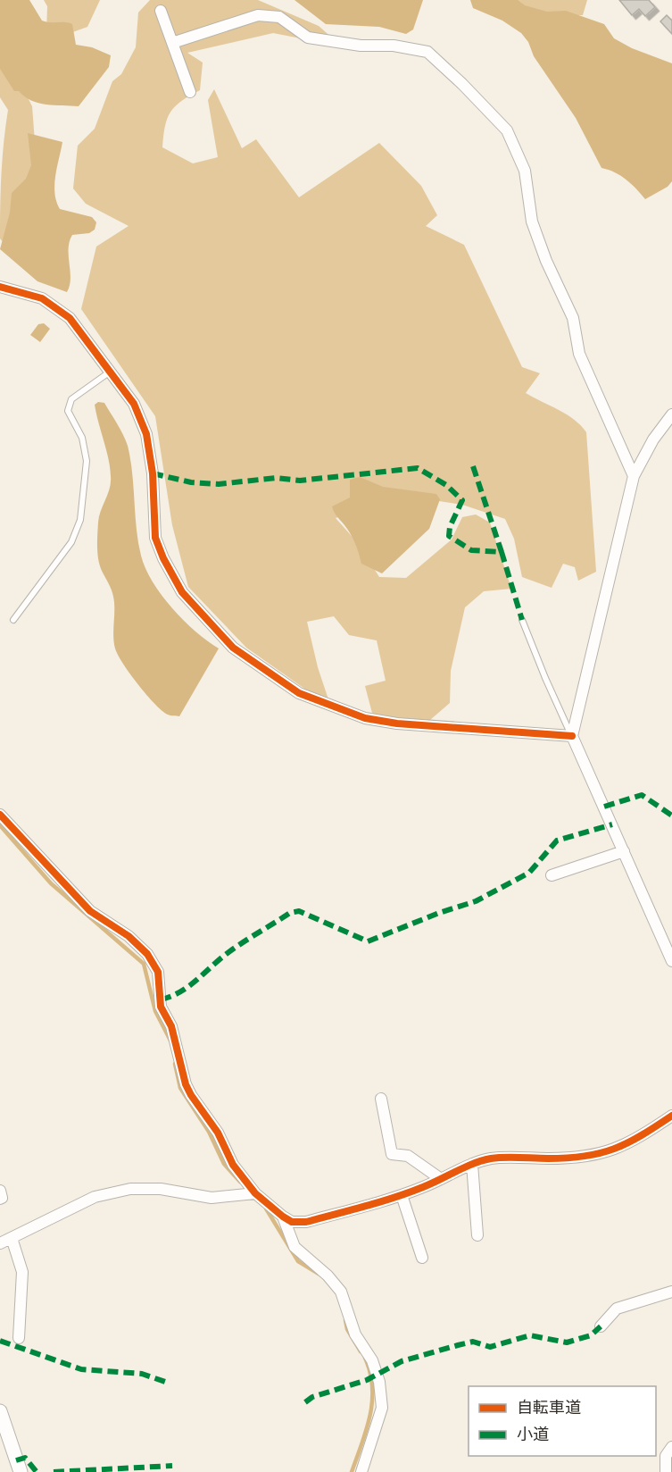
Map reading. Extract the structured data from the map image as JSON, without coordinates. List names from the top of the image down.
{
  "legend": ["自転車道", "小道"]
}
